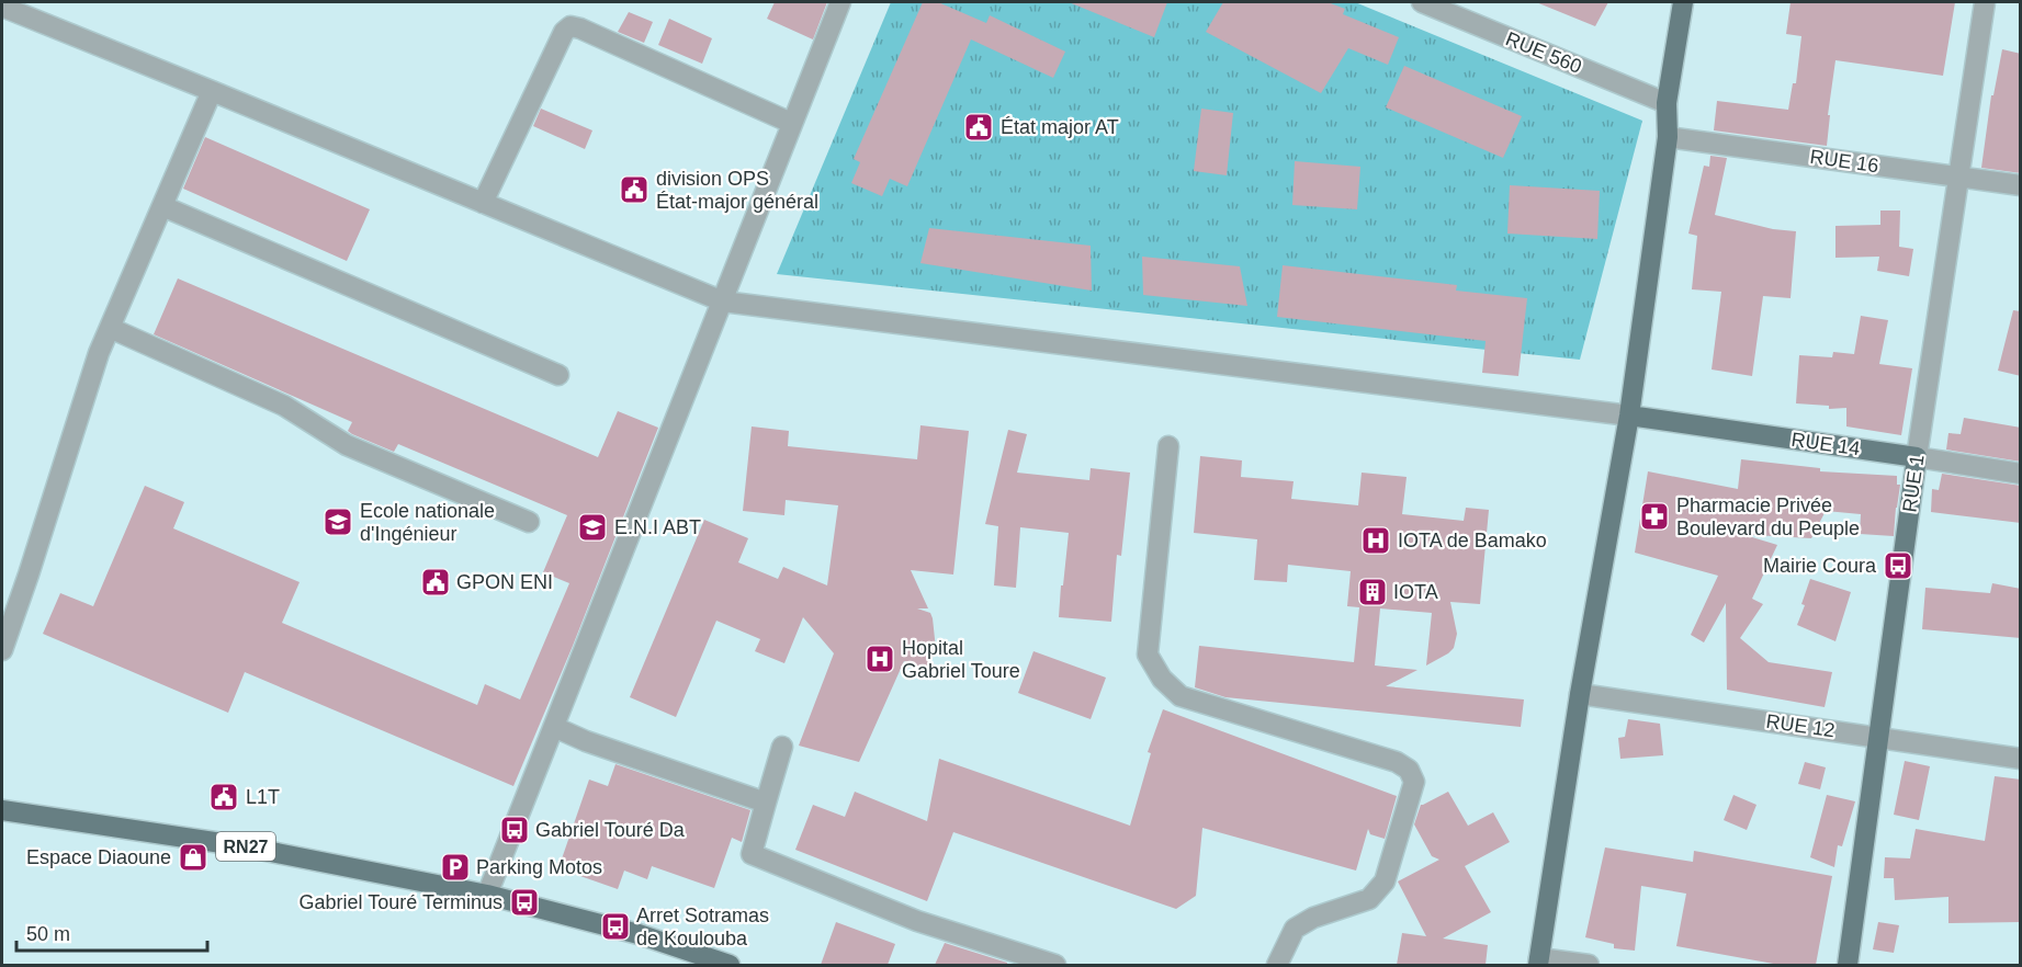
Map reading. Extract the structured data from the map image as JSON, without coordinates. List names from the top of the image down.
{
  "streets": {
    "main road": ["RUE 14", "RUE 1", "RN27"],
    "street": ["RUE 560", "RUE 16", "RUE 12"]
  },
  "crossings": [
    ["RUE 16", "RUE 1"],
    ["RUE 14", "RUE 1"],
    ["RUE 1", "RUE 12"]
  ],
  "places": {
    "public building": [
      "État major AT",
      "division OPS État-major général",
      "GPON ENI",
      "L1T"
    ],
    "pharmacy": ["Pharmacie Privée Boulevard du Peuple"],
    "school or university": ["Ecole nationale d'Ingénieur", "E.N.I ABT"],
    "hospital": ["IOTA de Bamako", "Hopital Gabriel Toure"],
    "bus stop": [
      "Mairie Coura",
      "Gabriel Touré Da",
      "Gabriel Touré Terminus",
      "Arret Sotramas de Koulouba"
    ],
    "building": ["IOTA"],
    "shop": ["Espace Diaoune"],
    "parking": ["Parking Motos"]
  },
  "scale_bar": "50 m"
}
